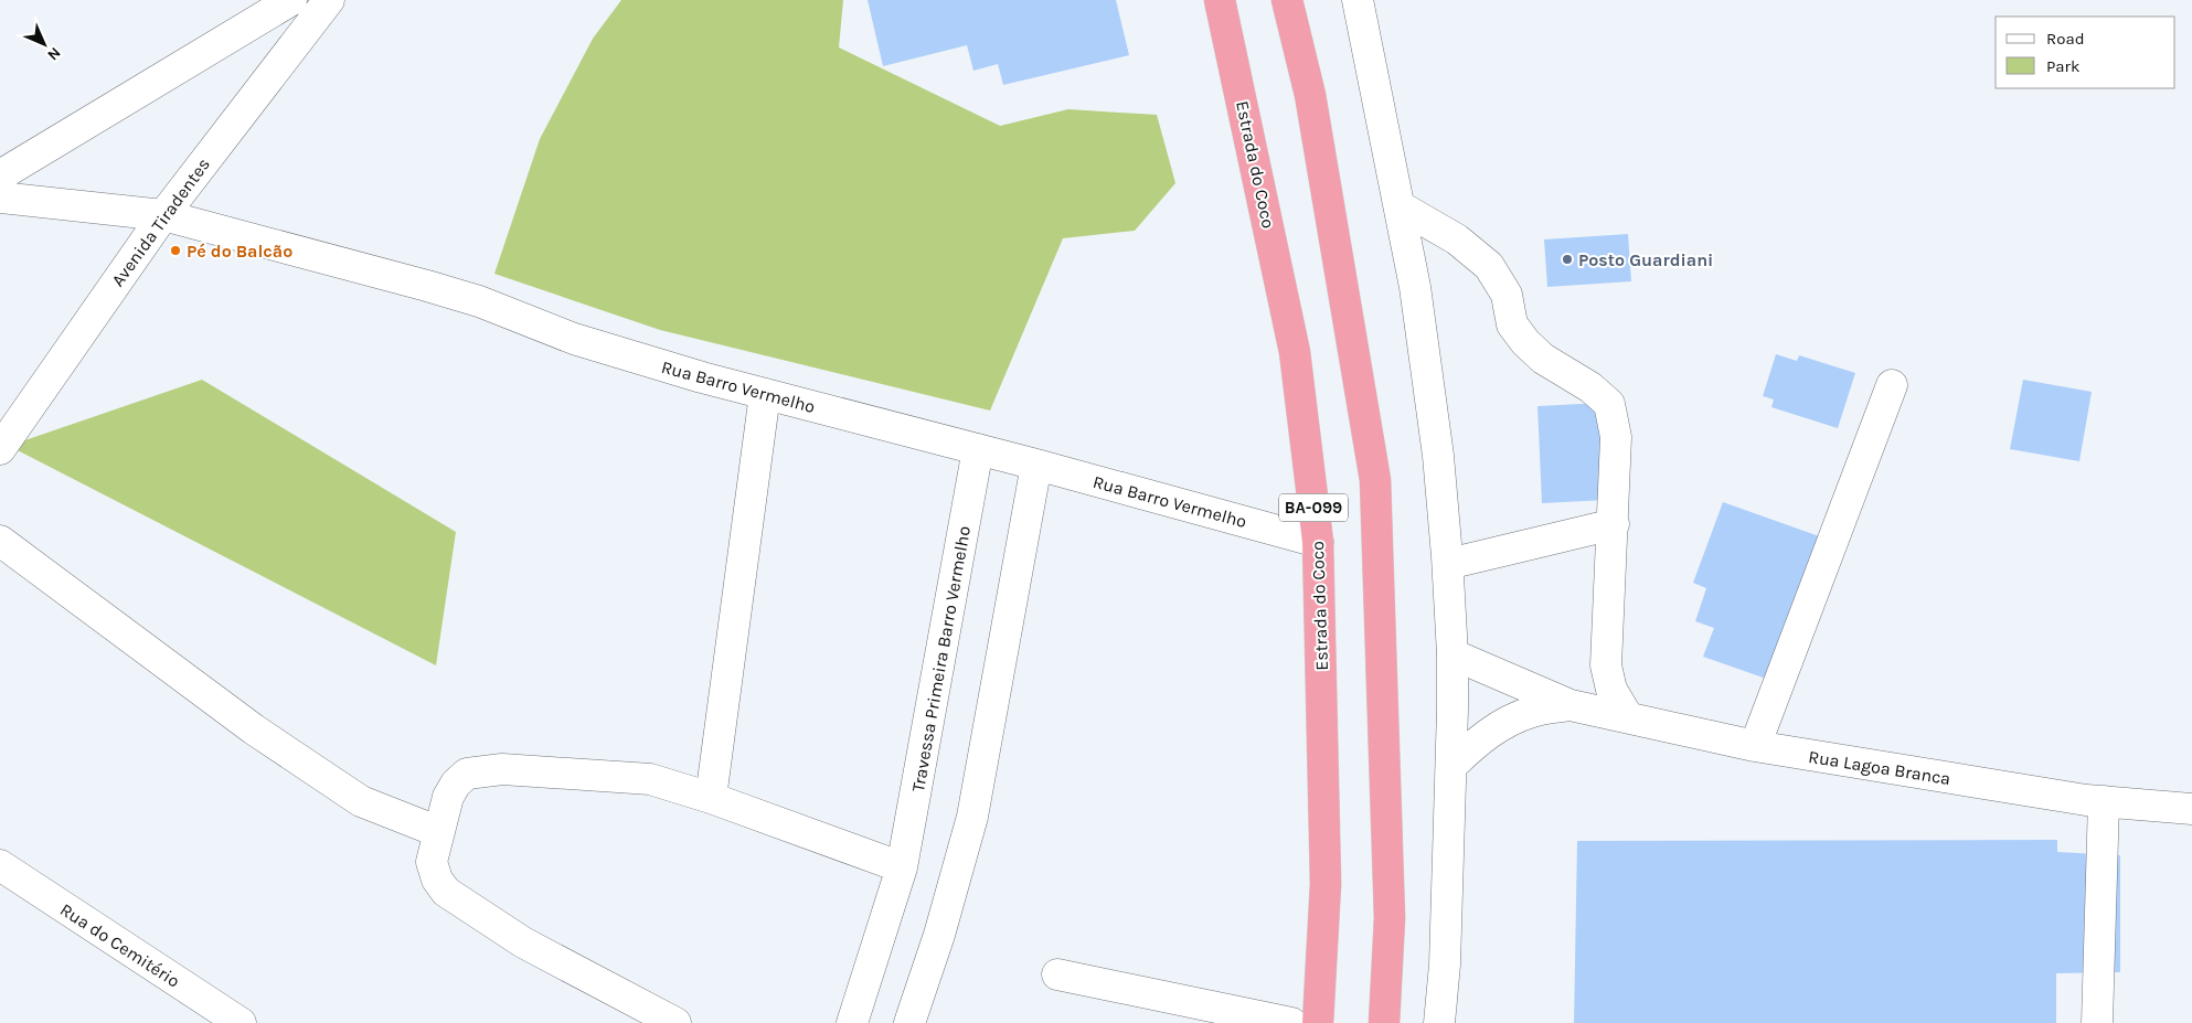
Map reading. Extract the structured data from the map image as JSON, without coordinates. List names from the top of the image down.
{
  "streets": {
    "highway": ["Estrada do Coco", "BA-099"],
    "street": [
      "Avenida Tiradentes",
      "Rua Barro Vermelho",
      "Travessa Primeira Barro Vermelho",
      "Rua Lagoa Branca",
      "Rua do Cemitério"
    ]
  },
  "crossings": [
    ["Estrada do Coco", "Rua Barro Vermelho"],
    ["Avenida Tiradentes", "Rua Barro Vermelho"],
    ["Rua Barro Vermelho", "Travessa Primeira Barro Vermelho"]
  ],
  "places": ["Pé do Balcão", "Posto Guardiani"],
  "legend": ["Road", "Park"],
  "north": "bottom right"
}
